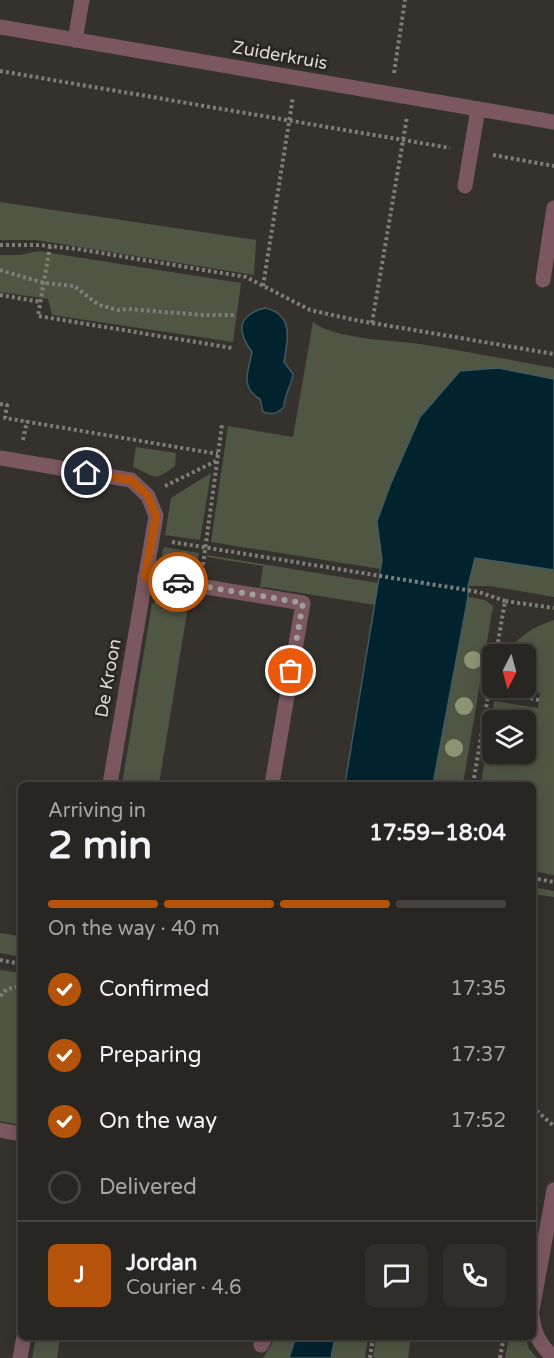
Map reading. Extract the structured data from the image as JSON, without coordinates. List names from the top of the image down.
{
  "streets": {
    "street": ["Zuiderkruis", "De Kroon"]
  },
  "north": "bottom",
  "page": {
    "heading": ["2 min", "Arriving in", "17:59–18:04"],
    "panel": ["Jordan", "Courier · 4.6"],
    "bar": "On the way · 40 m",
    "list": [
      ["Confirmed", "17:35"],
      ["Preparing", "17:37"],
      ["On the way", "17:52"],
      "Delivered"
    ],
    "round": "J"
  }
}
